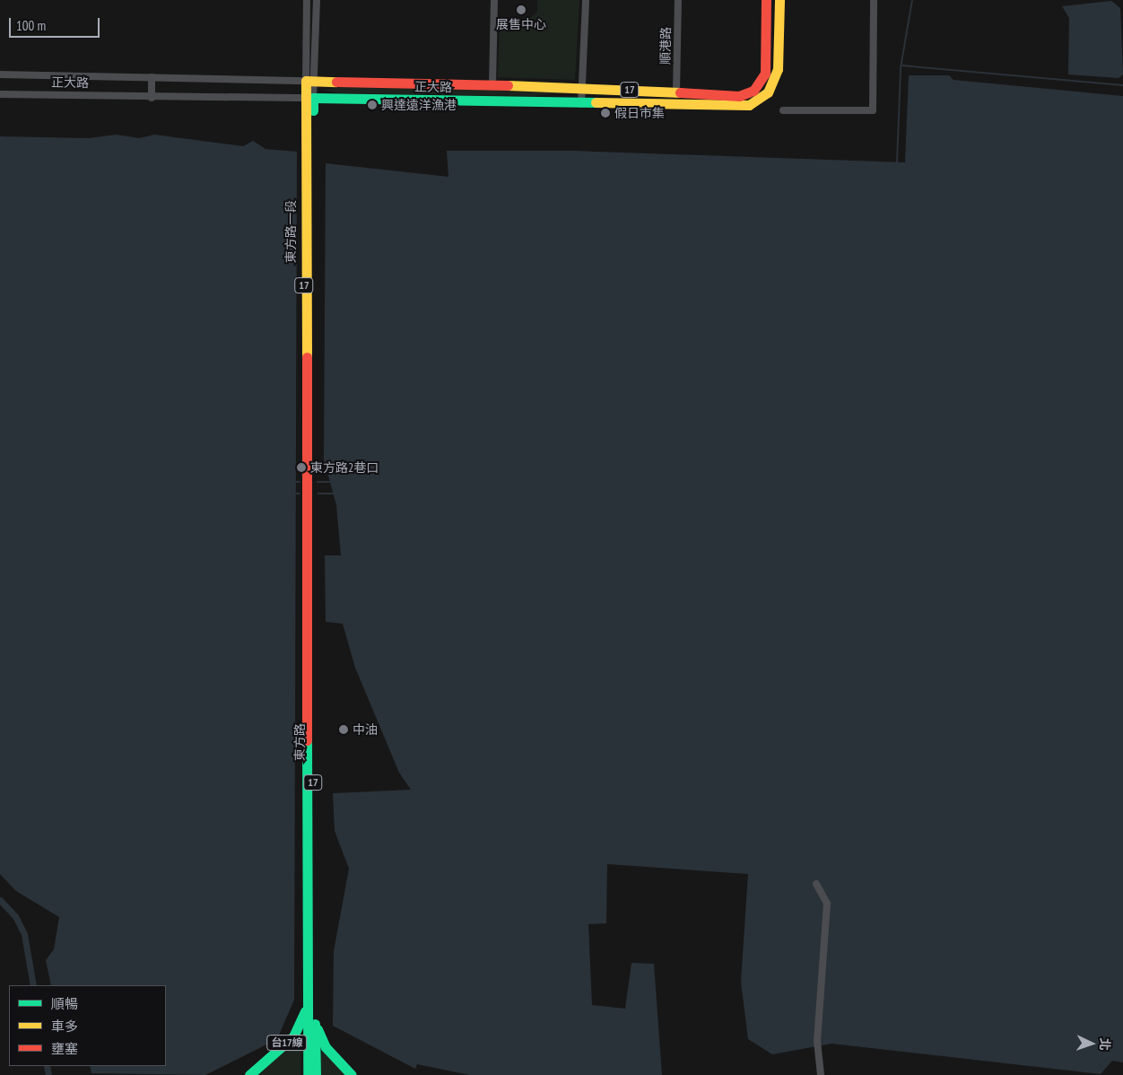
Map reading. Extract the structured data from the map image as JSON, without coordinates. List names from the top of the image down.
{
  "streets": {
    "main road": [
      "正大路",
      "17",
      "東方路一段",
      "東方路",
      "台17線"
    ],
    "street": ["順港路"]
  },
  "crossings": [
    ["順港路", "正大路"],
    ["正大路", "東方路一段"],
    ["東方路一段", "東方路"],
    ["東方路", "台17線"]
  ],
  "places": [
    "展售中心",
    "興達遠洋漁港",
    "假日市集",
    "東方路2巷口",
    "中油"
  ],
  "legend": ["順暢", "車多", "壅塞"],
  "scale_bar": "100 m",
  "north": "right"
}
